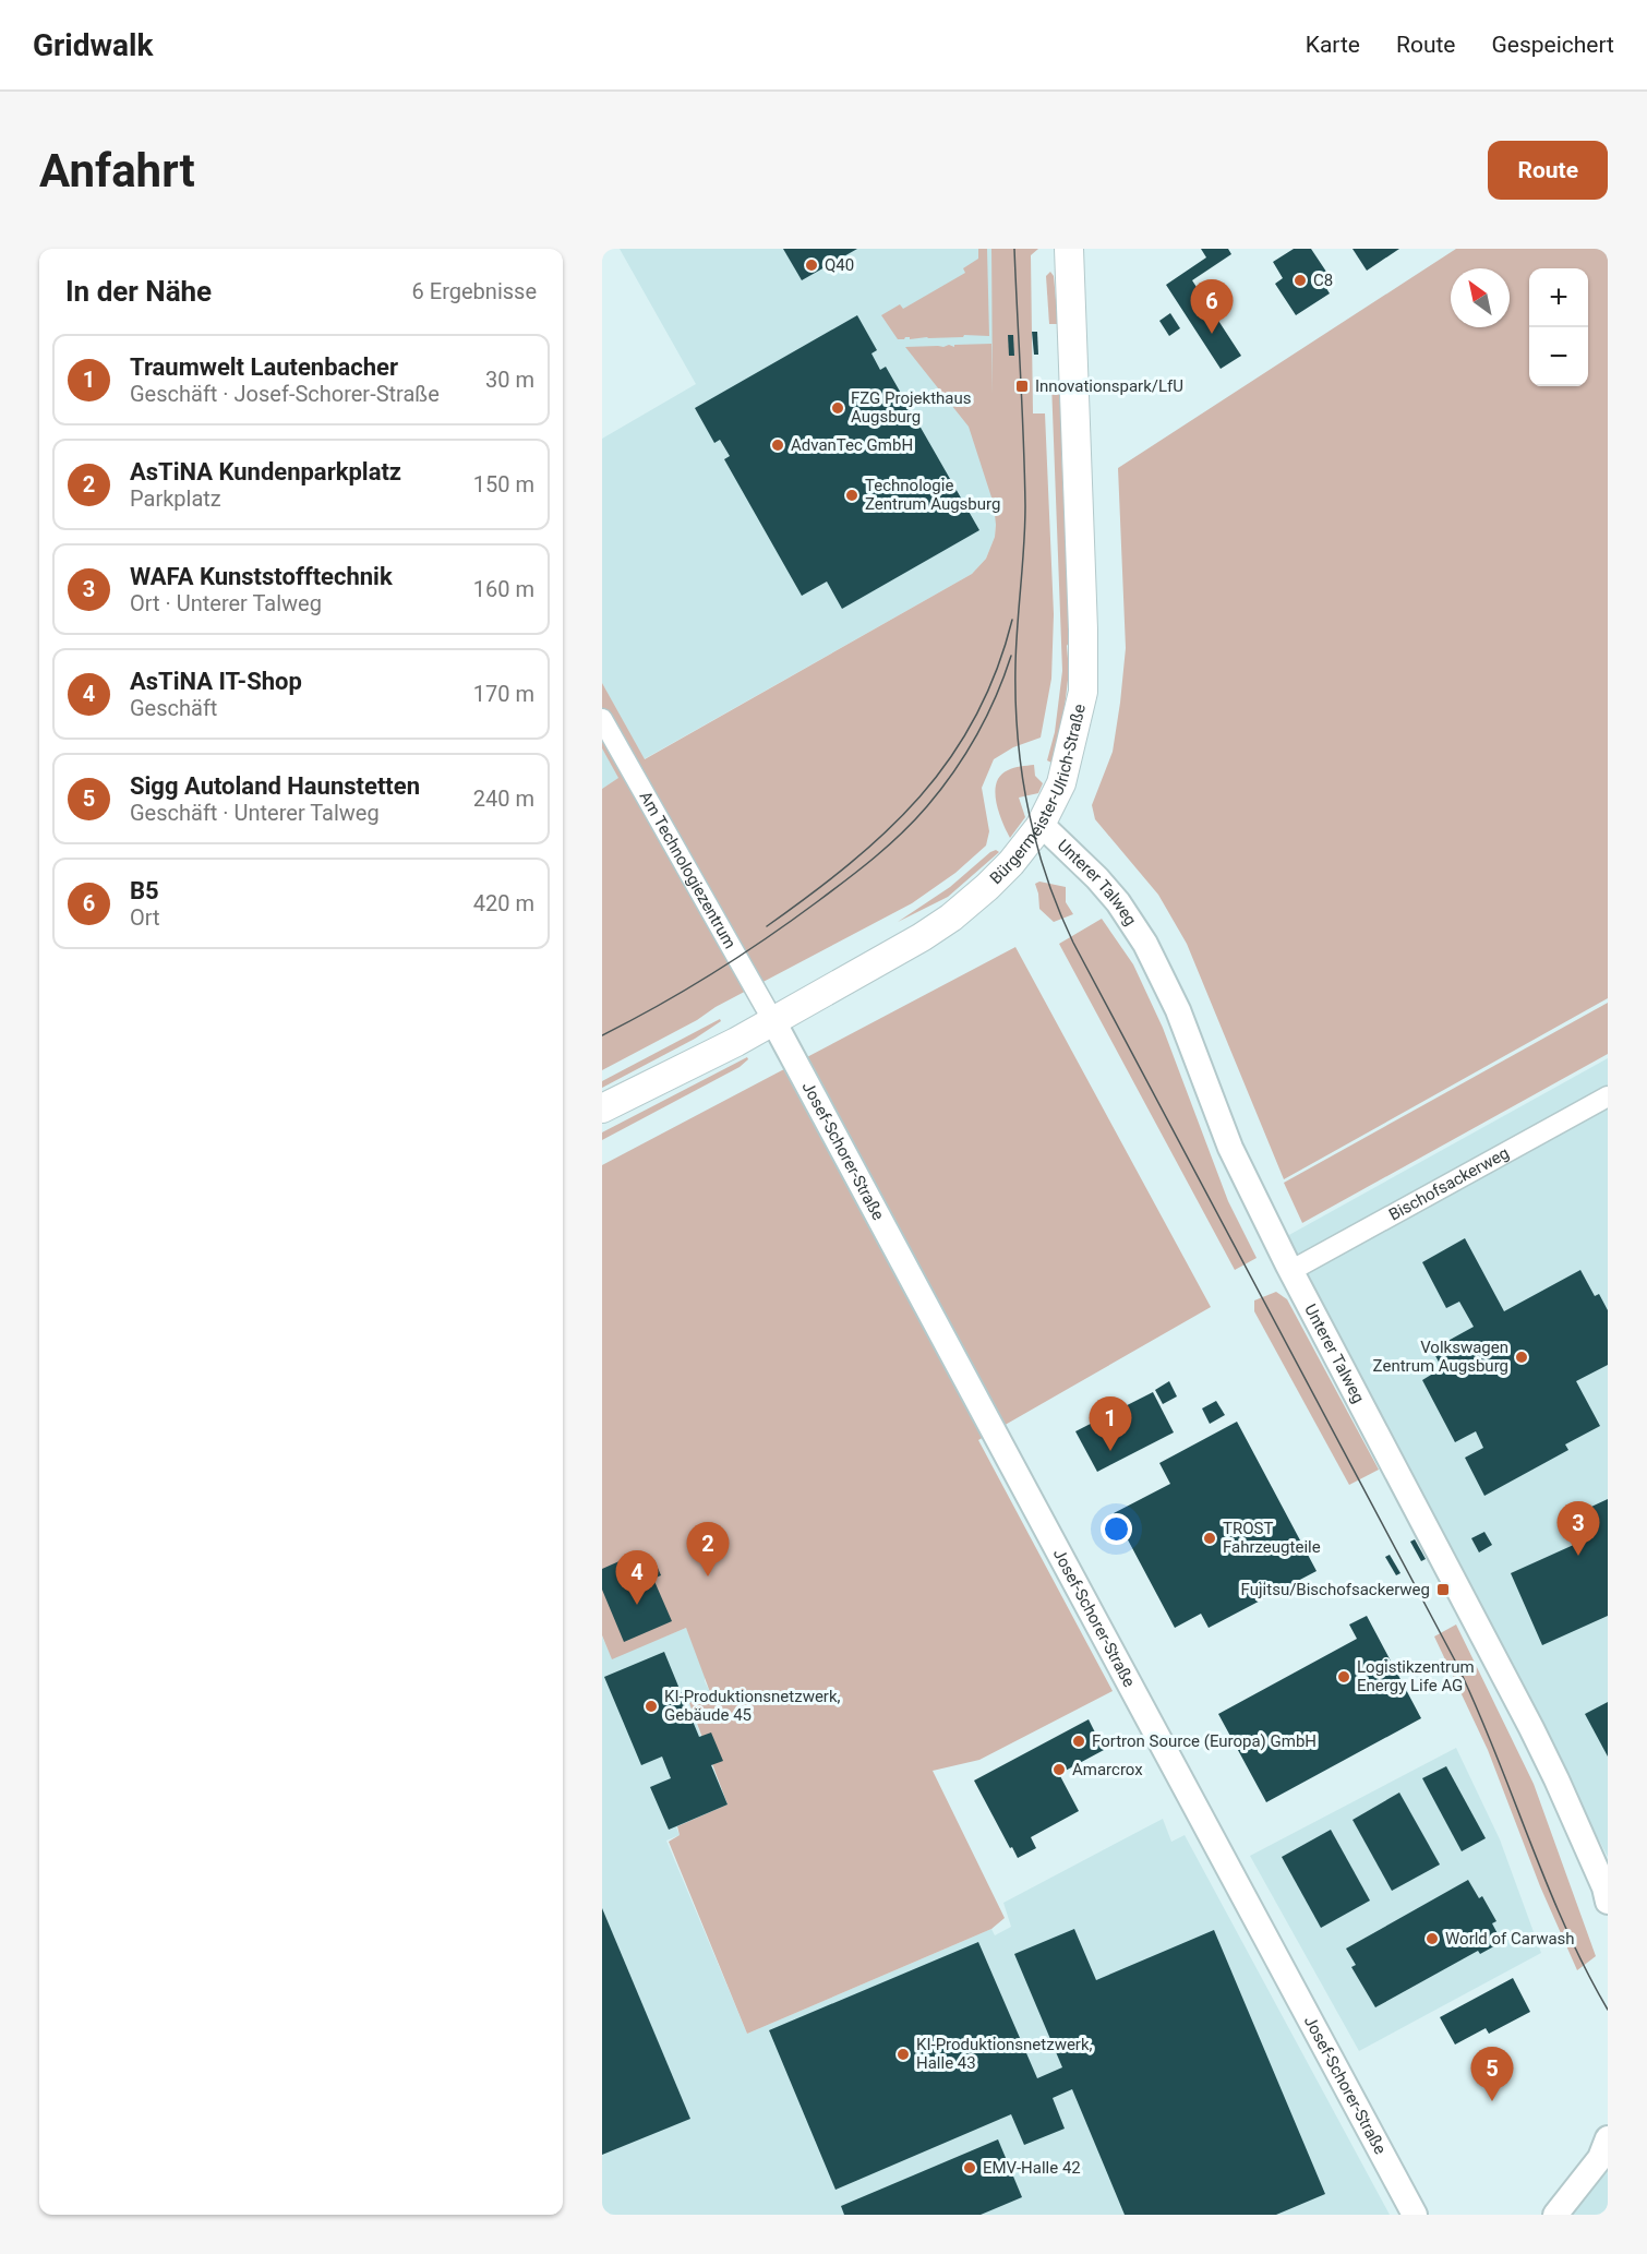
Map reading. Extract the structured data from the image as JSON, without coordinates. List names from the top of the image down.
{
  "streets": {
    "main road": ["Bürgermeister-Ulrich-Straße"],
    "street": [
      "Am Technologiezentrum",
      "Unterer Talweg",
      "Josef-Schorer-Straße",
      "Bischofsackerweg"
    ]
  },
  "crossings": [
    ["Bürgermeister-Ulrich-Straße", "Am Technologiezentrum"],
    ["Bürgermeister-Ulrich-Straße", "Unterer Talweg"],
    ["Bürgermeister-Ulrich-Straße", "Josef-Schorer-Straße"],
    ["Am Technologiezentrum", "Josef-Schorer-Straße"],
    ["Unterer Talweg", "Bischofsackerweg"]
  ],
  "places": {
    "other": [
      "Q40",
      "C8",
      "FZG Projekthaus Augsburg",
      "AdvanTec GmbH",
      "Technologie Zentrum Augsburg",
      "Volkswagen Zentrum Augsburg",
      "TROST Fahrzeugteile",
      "Logistikzentrum Energy Life AG",
      "KI-Produktionsnetzwerk, Gebäude 45",
      "Fortron Source (Europa) GmbH",
      "Amarcrox",
      "World of Carwash",
      "KI-Produktionsnetzwerk, Halle 43",
      "EMV-Halle 42"
    ],
    "transit": ["Innovationspark/LfU", "Fujitsu/Bischofsackerweg"]
  },
  "north": "top left",
  "page": {
    "header": "Gridwalk",
    "nav": ["Karte", "Route", "Gespeichert"],
    "buttons": "Route",
    "title": "Anfahrt",
    "heading": ["In der Nähe", "6 Ergebnisse"],
    "map_buttons": ["+", "−"],
    "pins": [
      "6",
      "1",
      "3",
      "2",
      "4",
      "5"
    ],
    "list": [
      {
        "mark": "1",
        "name": "Traumwelt Lautenbacher",
        "note": "Geschäft · Josef-Schorer-Straße",
        "value": "30 m"
      },
      {
        "mark": "2",
        "name": "AsTiNA Kundenparkplatz",
        "note": "Parkplatz",
        "value": "150 m"
      },
      {
        "mark": "3",
        "name": "WAFA Kunststofftechnik",
        "note": "Ort · Unterer Talweg",
        "value": "160 m"
      },
      {
        "mark": "4",
        "name": "AsTiNA IT-Shop",
        "note": "Geschäft",
        "value": "170 m"
      },
      {
        "mark": "5",
        "name": "Sigg Autoland Haunstetten",
        "note": "Geschäft · Unterer Talweg",
        "value": "240 m"
      },
      {
        "mark": "6",
        "name": "B5",
        "note": "Ort",
        "value": "420 m"
      }
    ]
  }
}
